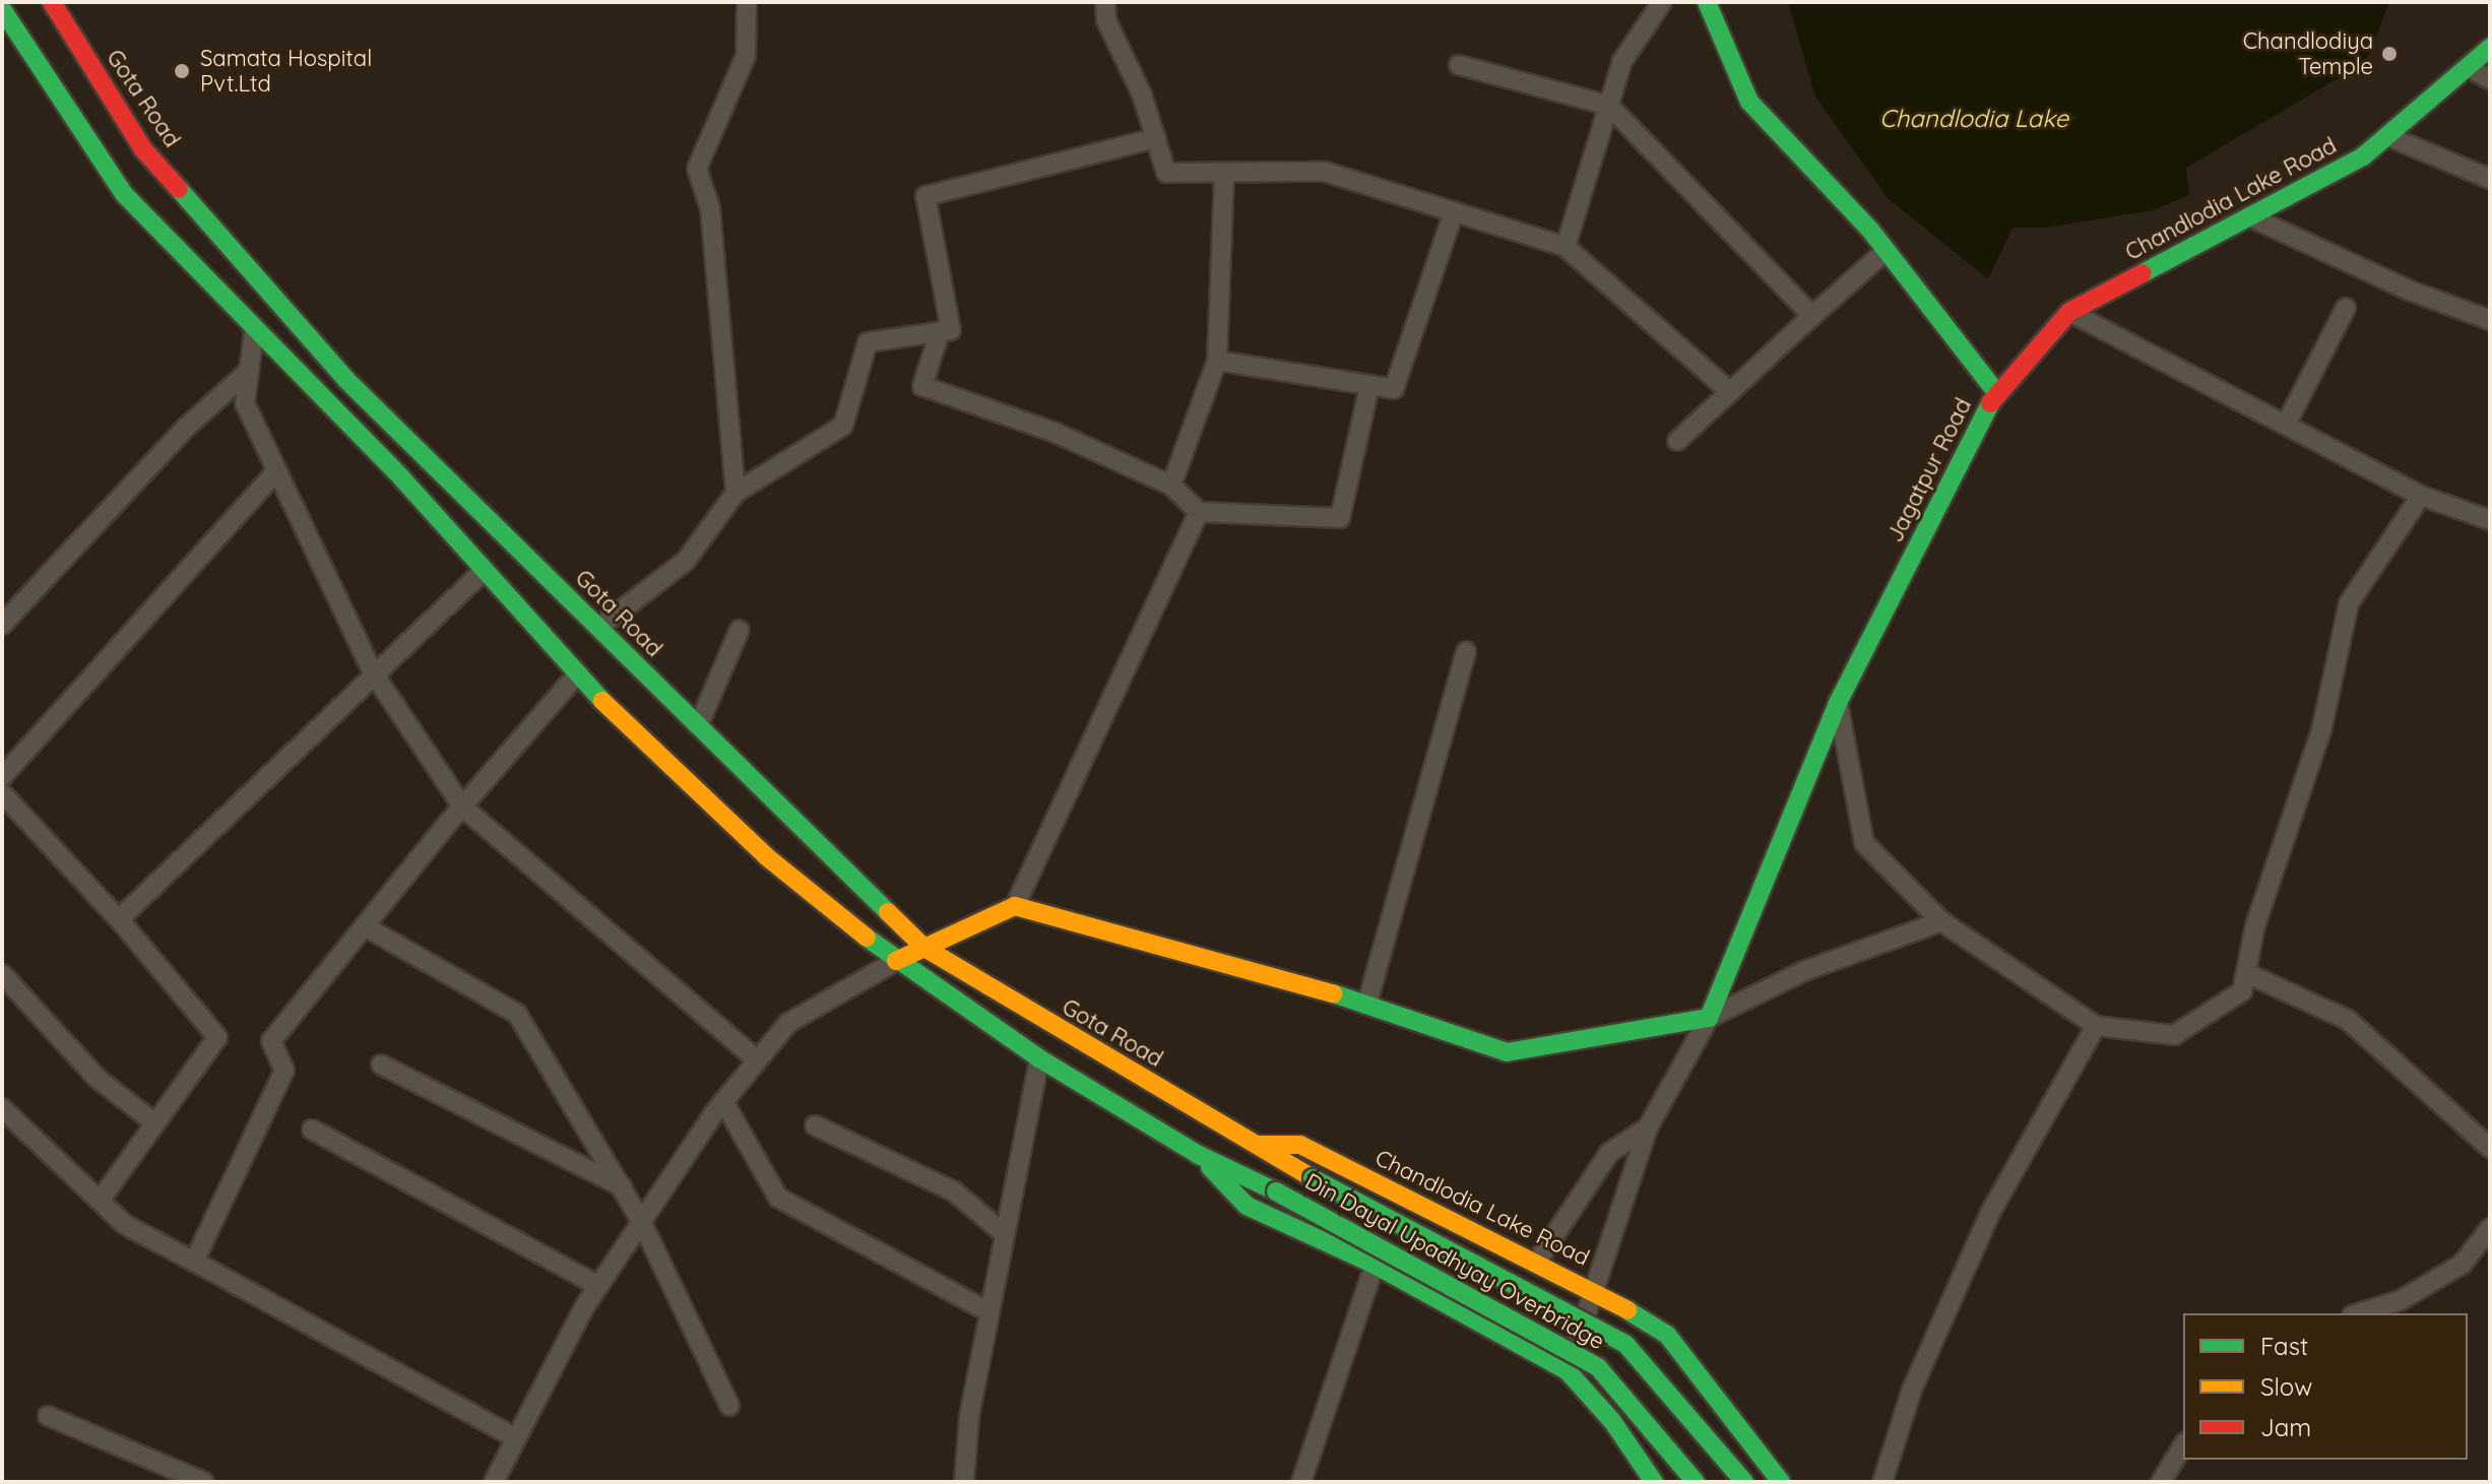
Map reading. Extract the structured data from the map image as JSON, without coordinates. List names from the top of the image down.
{
  "streets": {
    "main road": [
      "Gota Road",
      "Chandlodia Lake Road",
      "Jagatpur Road",
      "Din Dayal Upadhyay Overbridge"
    ]
  },
  "crossings": [
    ["Gota Road", "Chandlodia Lake Road"],
    ["Gota Road", "Din Dayal Upadhyay Overbridge"],
    ["Chandlodia Lake Road", "Jagatpur Road"],
    ["Chandlodia Lake Road", "Din Dayal Upadhyay Overbridge"]
  ],
  "water": ["Chandlodia Lake"],
  "places": ["Chandlodiya Temple", "Samata Hospital Pvt.Ltd"],
  "legend": ["Fast", "Slow", "Jam"]
}
